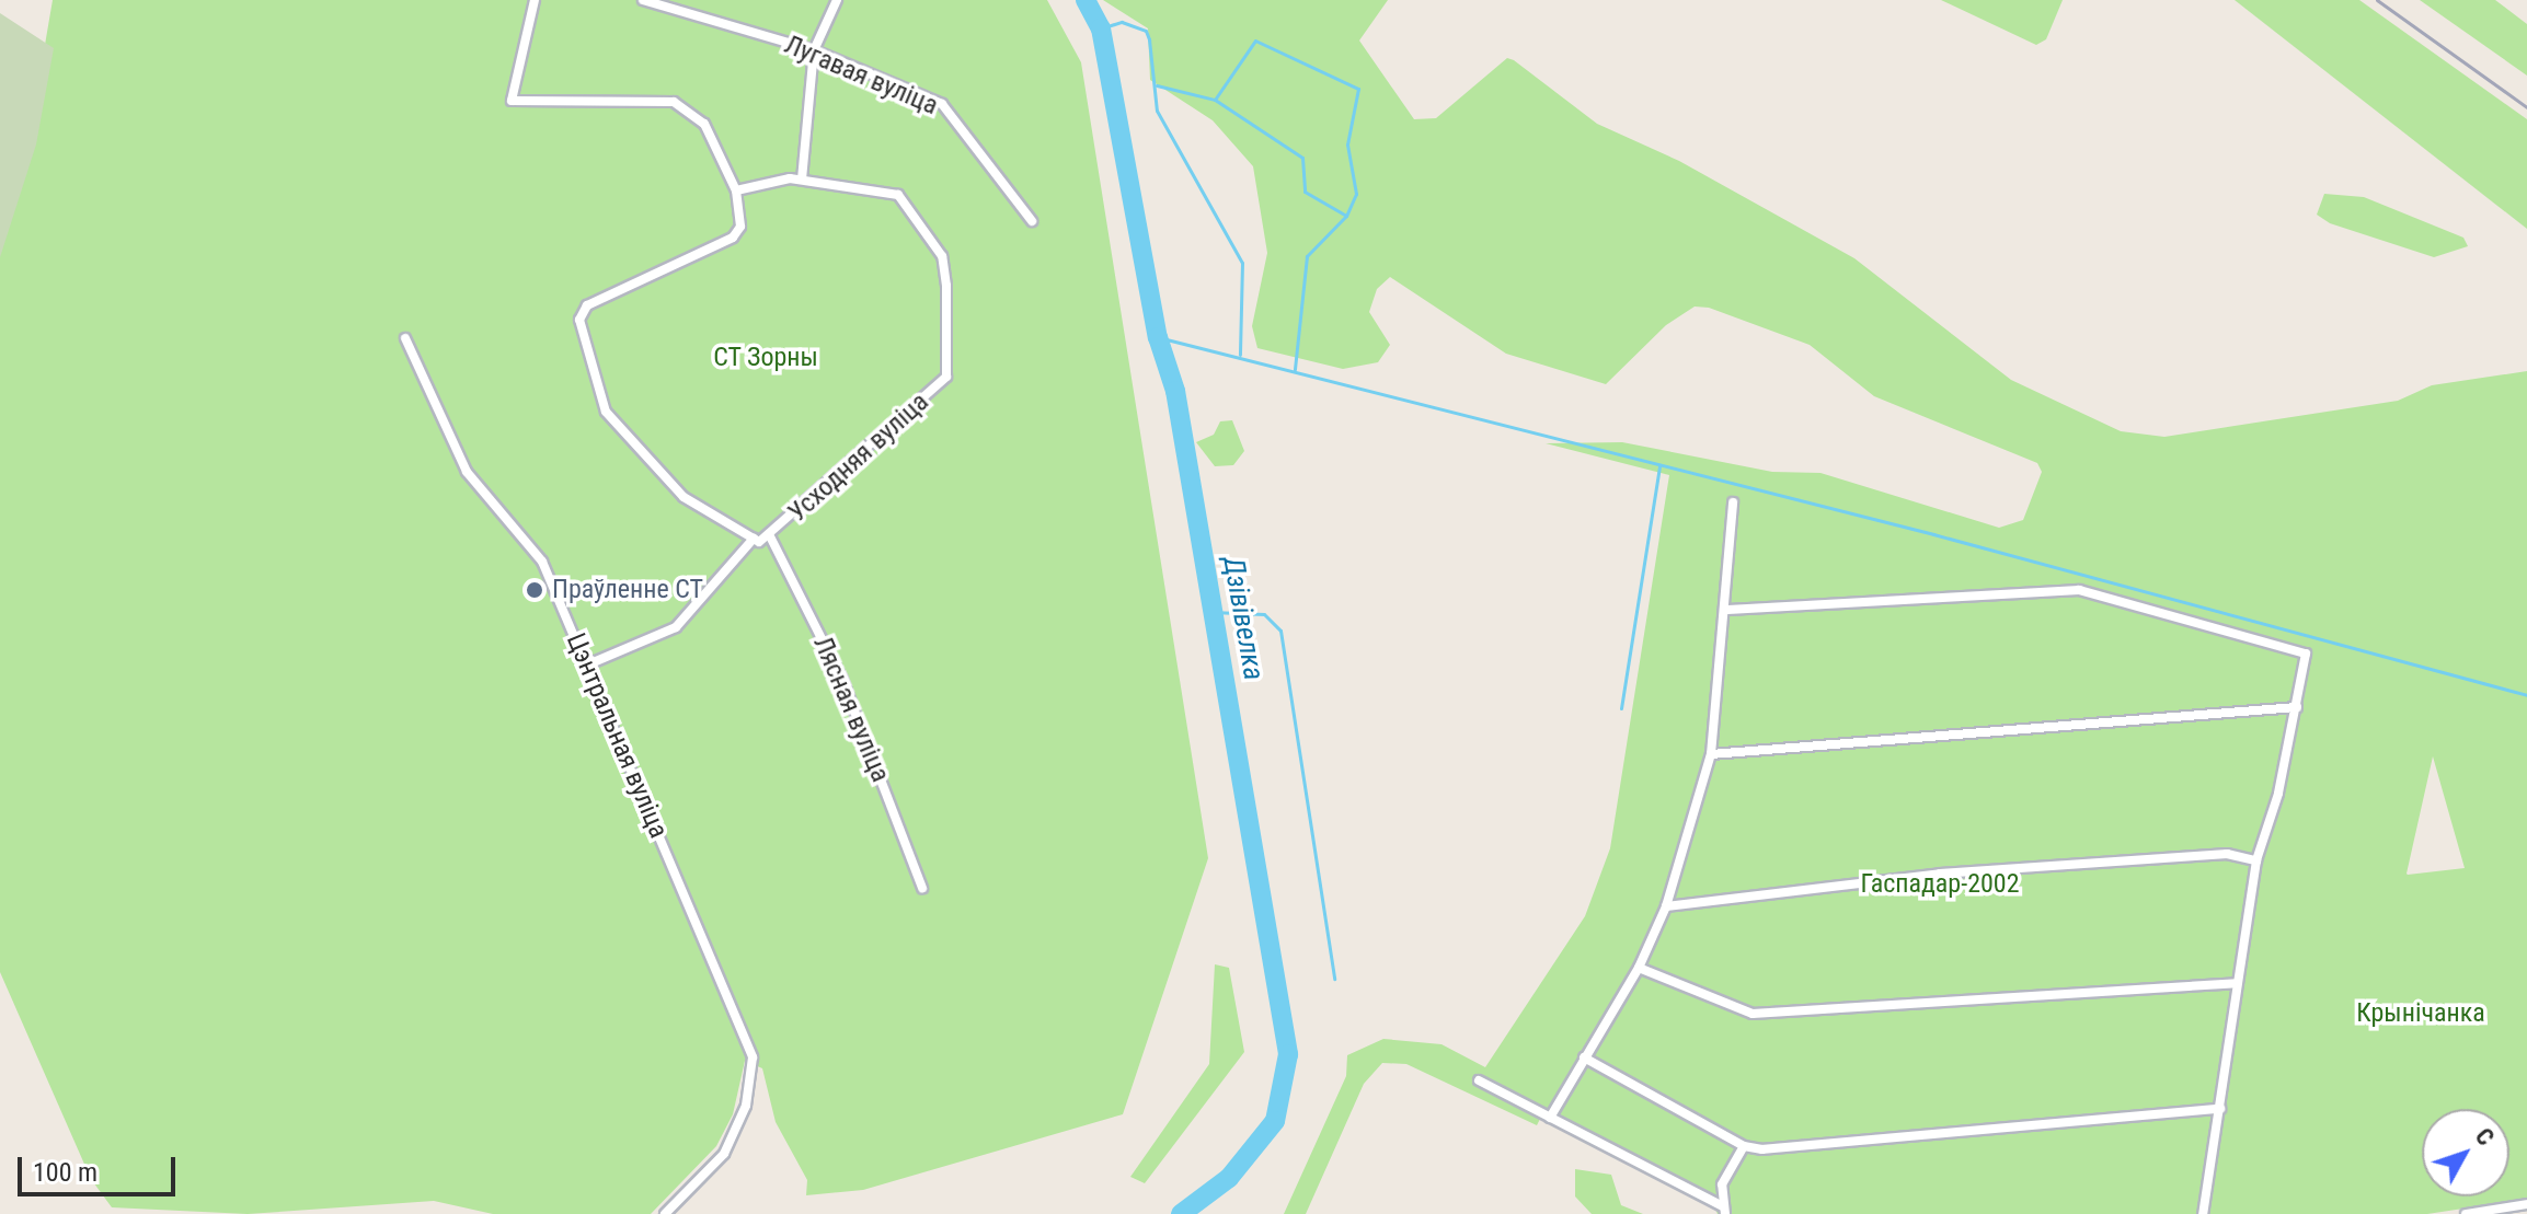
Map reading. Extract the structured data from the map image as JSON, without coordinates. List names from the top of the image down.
{
  "streets": {
    "street": [
      "Лугавая вуліца",
      "Усходняя вуліца",
      "Лясная вуліца",
      "Цэнтральная вуліца"
    ]
  },
  "crossings": [
    ["Усходняя вуліца", "Лясная вуліца"]
  ],
  "water": ["Дзівівелка"],
  "parks": ["СТ Зорны", "Гаспадар-2002", "Крынічанка"],
  "places": ["Праўленне СТ"],
  "scale_bar": "100 m",
  "north": "top right"
}
